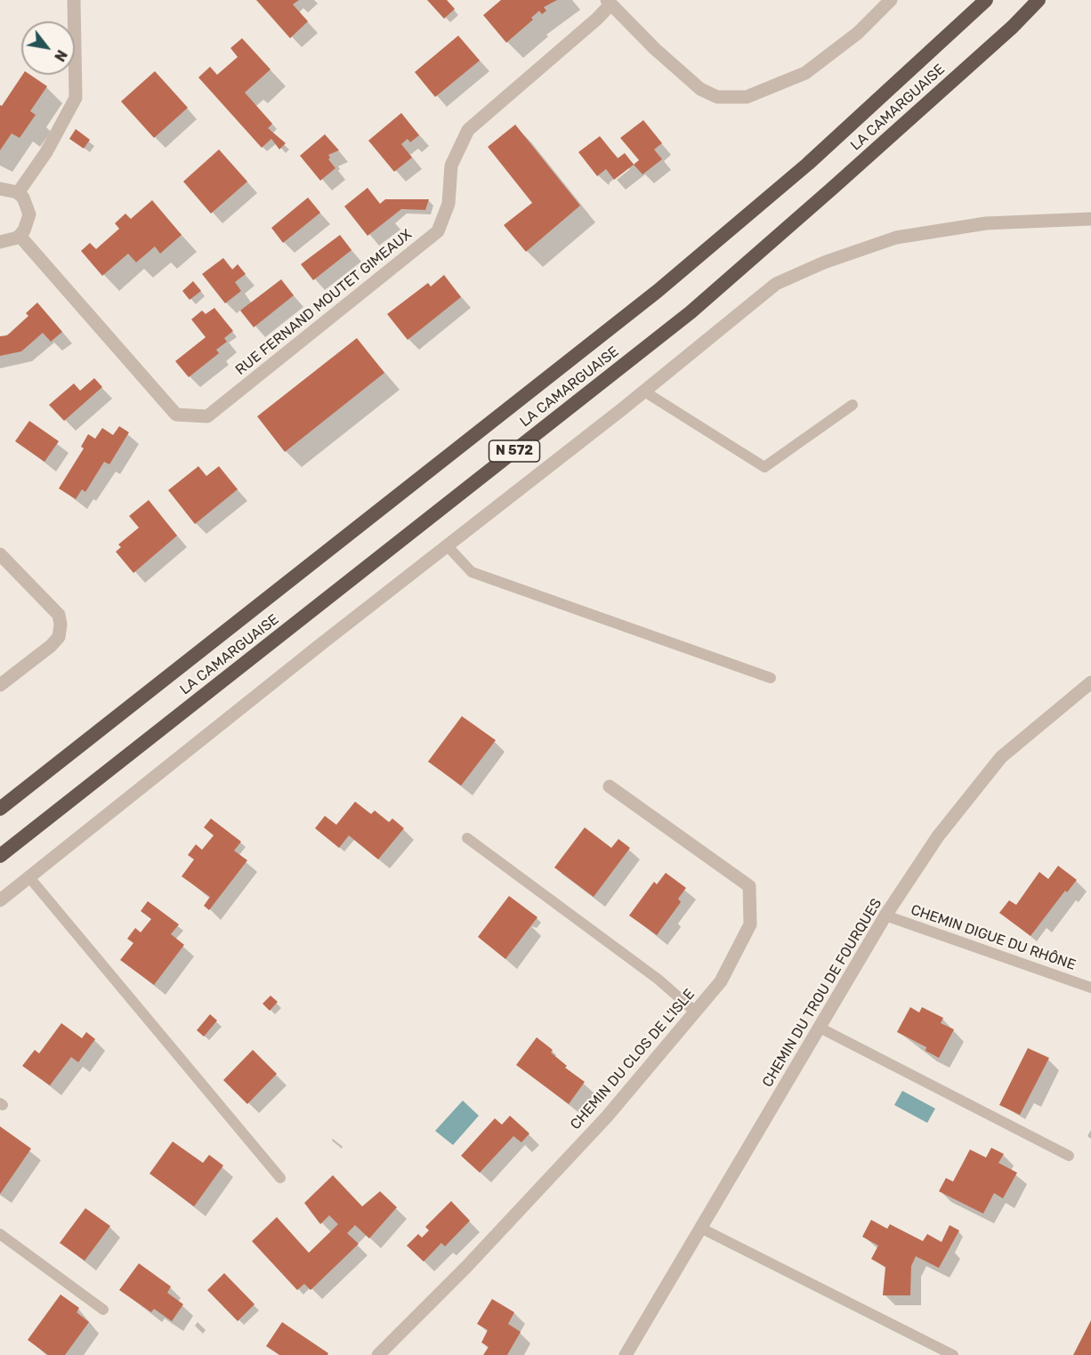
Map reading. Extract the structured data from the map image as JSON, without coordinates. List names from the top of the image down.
{
  "streets": {
    "highway": ["LA CAMARGUAISE", "N 572"],
    "street": ["RUE FERNAND MOUTET GIMEAUX", "CHEMIN DU TROU DE FOURQUES", "CHEMIN DU CLOS DE L'ISLE"],
    "lane": ["CHEMIN DIGUE DU RHÔNE"]
  },
  "crossings": [
    ["CHEMIN DIGUE DU RHÔNE", "CHEMIN DU TROU DE FOURQUES"]
  ],
  "north": "bottom right"
}
